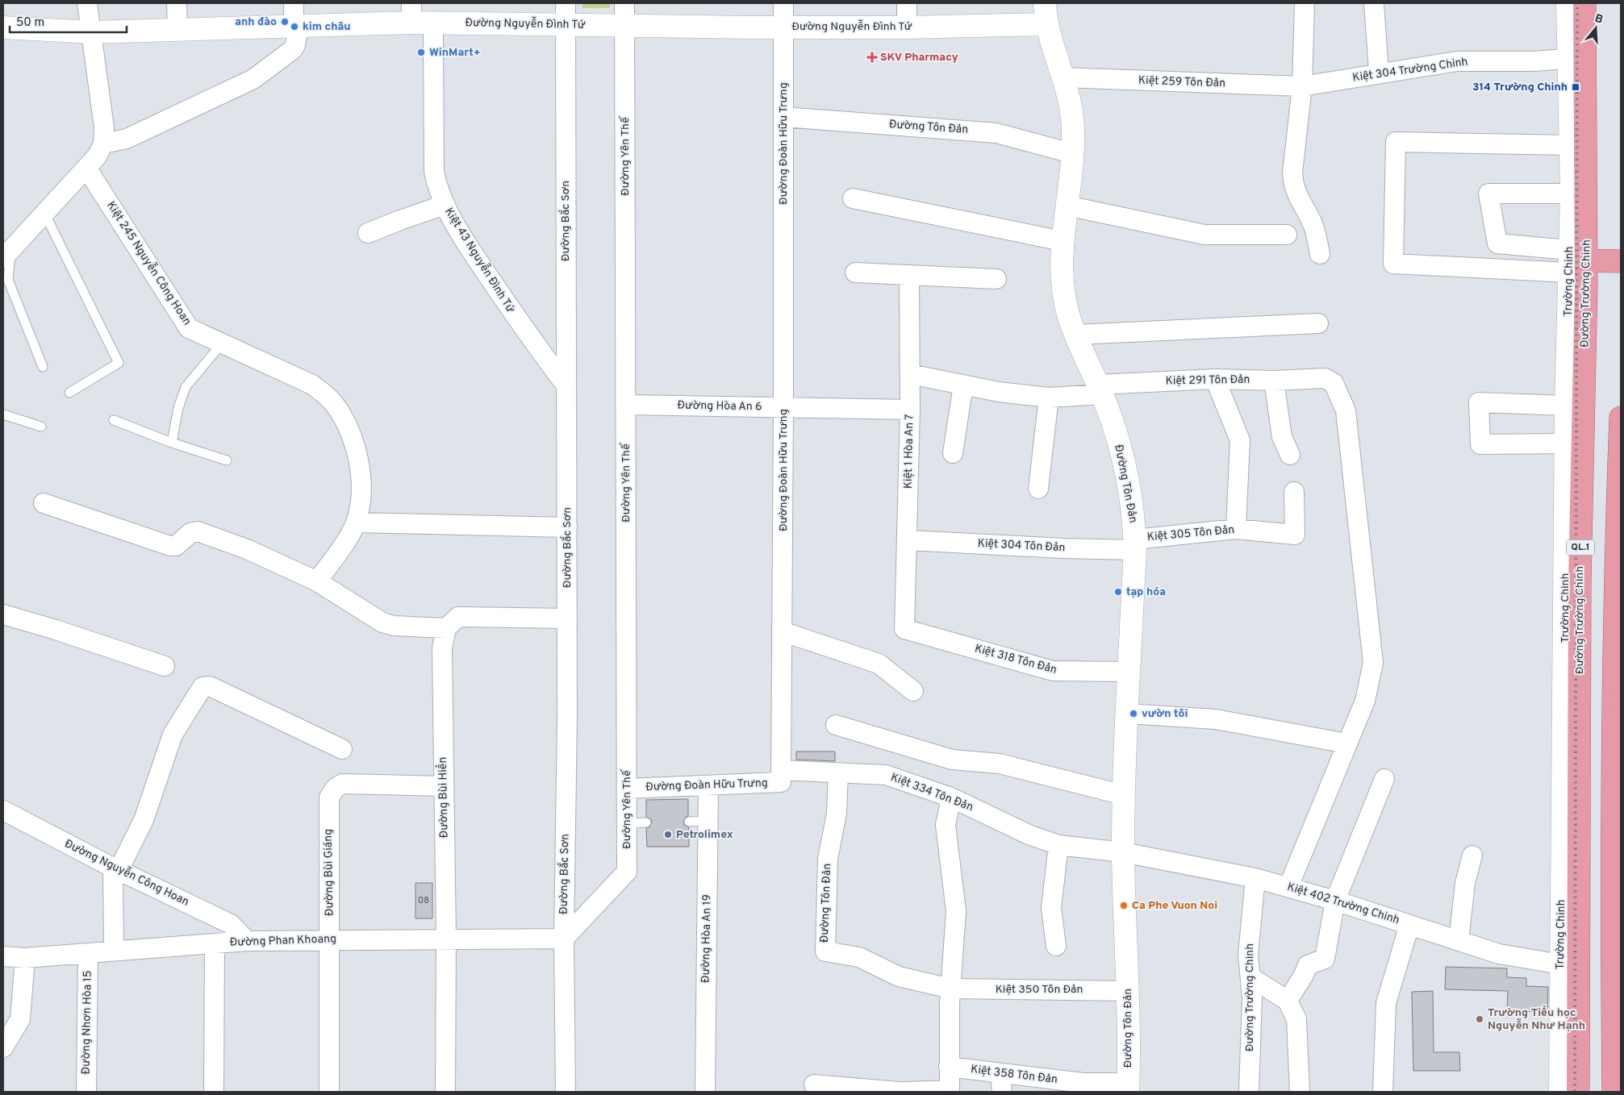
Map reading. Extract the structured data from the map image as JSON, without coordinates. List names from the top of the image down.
{
  "streets": {
    "highway": ["Đường Trường Chinh", "QL.1"],
    "street": [
      "Đường Nguyễn Đình Tứ",
      "Kiệt 304 Trường Chinh",
      "Kiệt 259 Tôn Đản",
      "Đường Tôn Đản",
      "Đường Đoàn Hữu Trưng",
      "Đường Yên Thế",
      "Đường Bắc Sơn",
      "Kiệt 43 Nguyễn Đình Tứ",
      "Kiệt 245 Nguyễn Công Hoan",
      "Trường Chinh",
      "Kiệt 291 Tôn Đản",
      "Đường Hòa An 6",
      "Kiệt 1 Hòa An 7",
      "Kiệt 305 Tôn Đản",
      "Kiệt 304 Tôn Đản",
      "Kiệt 318 Tôn Đản",
      "Kiệt 334 Tôn Đản",
      "Đường Bùi Hiển",
      "Đường Bùi Giáng",
      "Đường Nguyễn Công Hoan",
      "Kiệt 402 Trường Chinh",
      "Đường Hòa An 19",
      "Đường Phan Khoang",
      "Kiệt 350 Tôn Đản",
      "Đường Nhơn Hòa 15",
      "Kiệt 358 Tôn Đản"
    ]
  },
  "crossings": [
    ["Đường Nguyễn Đình Tứ", "Đường Tôn Đản"],
    ["Đường Nguyễn Đình Tứ", "Đường Đoàn Hữu Trưng"],
    ["Đường Nguyễn Đình Tứ", "Đường Yên Thế"],
    ["Đường Nguyễn Đình Tứ", "Đường Bắc Sơn"],
    ["Đường Nguyễn Đình Tứ", "Kiệt 43 Nguyễn Đình Tứ"],
    ["Kiệt 304 Trường Chinh", "Kiệt 259 Tôn Đản"],
    ["Kiệt 304 Trường Chinh", "Trường Chinh"],
    ["Kiệt 259 Tôn Đản", "Đường Tôn Đản"],
    ["Đường Tôn Đản", "Đường Đoàn Hữu Trưng"],
    ["Đường Tôn Đản", "Kiệt 291 Tôn Đản"],
    ["Đường Tôn Đản", "Kiệt 305 Tôn Đản"],
    ["Đường Tôn Đản", "Kiệt 304 Tôn Đản"],
    ["Đường Tôn Đản", "Kiệt 318 Tôn Đản"],
    ["Đường Tôn Đản", "Kiệt 334 Tôn Đản"],
    ["Đường Tôn Đản", "Kiệt 402 Trường Chinh"],
    ["Đường Tôn Đản", "Kiệt 350 Tôn Đản"],
    ["Đường Tôn Đản", "Kiệt 358 Tôn Đản"],
    ["Đường Đoàn Hữu Trưng", "Đường Yên Thế"],
    ["Đường Đoàn Hữu Trưng", "Đường Hòa An 6"],
    ["Đường Đoàn Hữu Trưng", "Kiệt 334 Tôn Đản"],
    ["Đường Đoàn Hữu Trưng", "Đường Hòa An 19"],
    ["Đường Yên Thế", "Đường Bắc Sơn"],
    ["Đường Yên Thế", "Đường Hòa An 6"],
    ["Đường Yên Thế", "Đường Phan Khoang"],
    ["Đường Bắc Sơn", "Kiệt 43 Nguyễn Đình Tứ"],
    ["Đường Bắc Sơn", "Đường Phan Khoang"],
    ["Trường Chinh", "Đường Trường Chinh"],
    ["Trường Chinh", "Kiệt 402 Trường Chinh"],
    ["Đường Trường Chinh", "Kiệt 402 Trường Chinh"],
    ["Kiệt 291 Tôn Đản", "Kiệt 1 Hòa An 7"],
    ["Đường Hòa An 6", "Kiệt 1 Hòa An 7"],
    ["Kiệt 1 Hòa An 7", "Kiệt 304 Tôn Đản"],
    ["Kiệt 1 Hòa An 7", "Kiệt 318 Tôn Đản"],
    ["Kiệt 305 Tôn Đản", "Kiệt 304 Tôn Đản"],
    ["Kiệt 334 Tôn Đản", "Kiệt 402 Trường Chinh"],
    ["Đường Bùi Hiển", "Đường Bùi Giáng"],
    ["Đường Bùi Hiển", "Đường Phan Khoang"],
    ["Đường Bùi Giáng", "Đường Phan Khoang"],
    ["Đường Nguyễn Công Hoan", "Đường Phan Khoang"],
    ["Đường Phan Khoang", "Đường Nhơn Hòa 15"]
  ],
  "places": {
    "other": [
      "anh đào",
      "kim châu",
      "WinMart+",
      "tạp hóa",
      "vườn tôi",
      "Petrolimex",
      "Ca Phe Vuon Noi",
      "Trường Tiểu học Nguyễn Như Hạnh"
    ],
    "health": ["SKV Pharmacy"],
    "transit": ["314 Trường Chinh"]
  },
  "house_numbers": ["08"],
  "scale_bar": "50 m",
  "north": "top"
}
